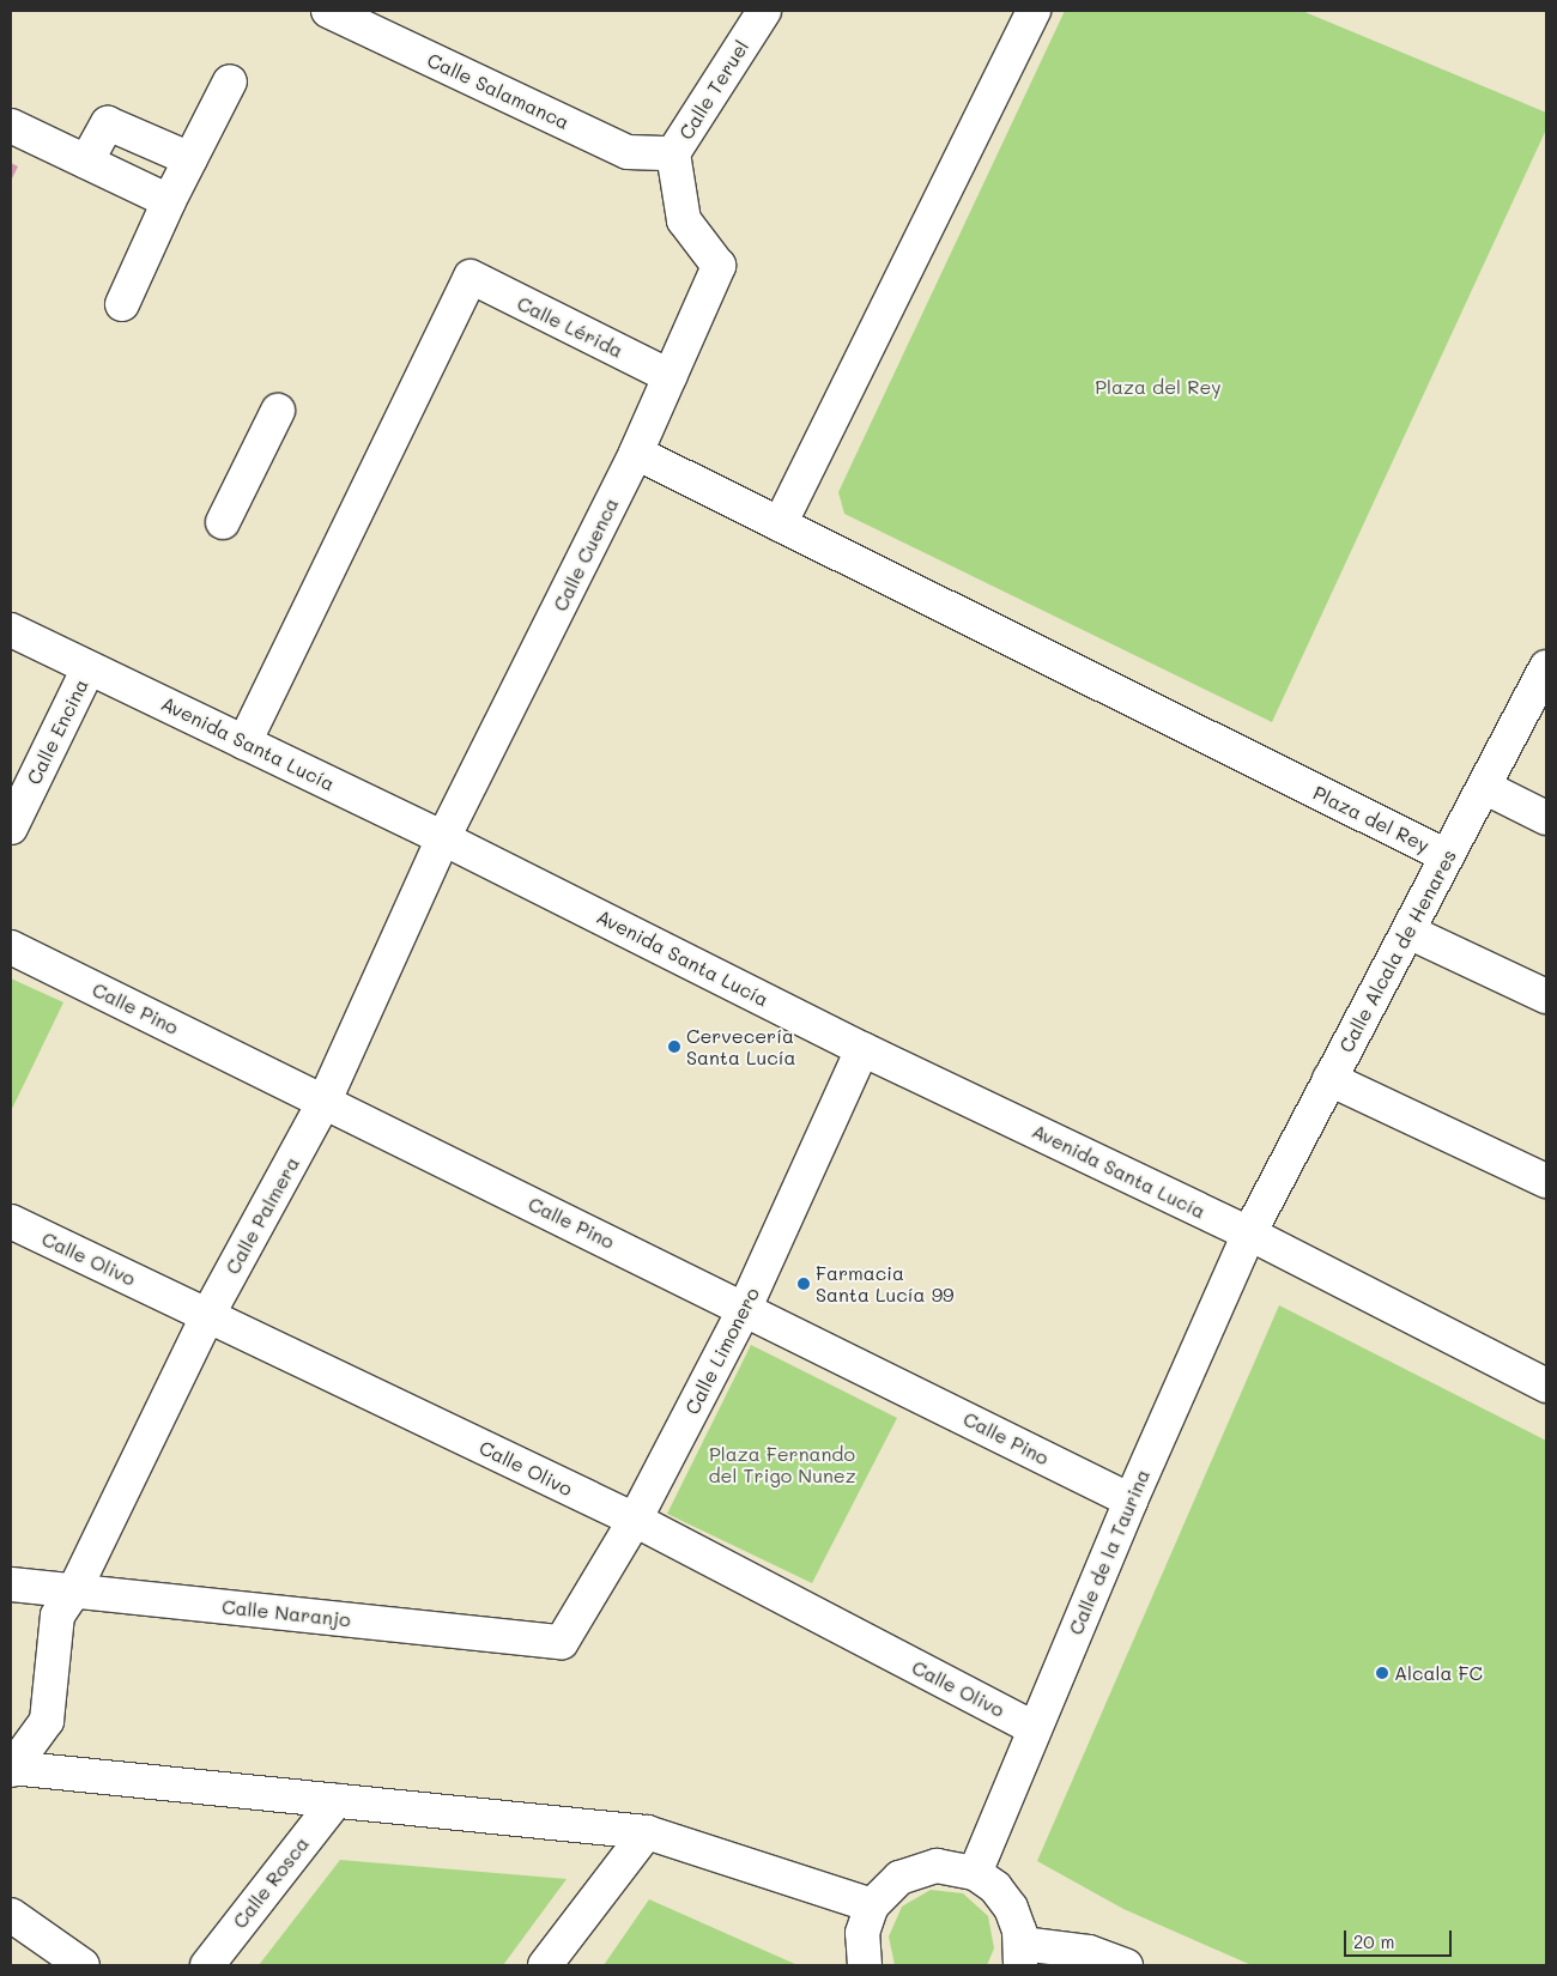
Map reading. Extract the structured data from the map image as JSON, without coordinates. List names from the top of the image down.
{
  "streets": {
    "street": [
      "Calle Teruel",
      "Calle Salamanca",
      "Calle Lérida",
      "Calle Cuenca",
      "Calle Encina",
      "Avenida Santa Lucía",
      "Plaza del Rey",
      "Calle Alcala de Henares",
      "Calle Pino",
      "Calle Palmera",
      "Calle Olivo",
      "Calle Limonero",
      "Calle de la Taurina",
      "Calle Naranjo",
      "Calle Rosca"
    ]
  },
  "crossings": [
    ["Calle Teruel", "Calle Salamanca"],
    ["Calle Teruel", "Calle Cuenca"],
    ["Calle Lérida", "Calle Cuenca"],
    ["Calle Lérida", "Avenida Santa Lucía"],
    ["Calle Cuenca", "Avenida Santa Lucía"],
    ["Calle Cuenca", "Plaza del Rey"],
    ["Calle Cuenca", "Calle Palmera"],
    ["Calle Encina", "Avenida Santa Lucía"],
    ["Avenida Santa Lucía", "Calle Alcala de Henares"],
    ["Avenida Santa Lucía", "Calle Palmera"],
    ["Avenida Santa Lucía", "Calle Limonero"],
    ["Avenida Santa Lucía", "Calle de la Taurina"],
    ["Plaza del Rey", "Calle Alcala de Henares"],
    ["Calle Alcala de Henares", "Calle de la Taurina"],
    ["Calle Pino", "Calle Palmera"],
    ["Calle Pino", "Calle Limonero"],
    ["Calle Pino", "Calle de la Taurina"],
    ["Calle Palmera", "Calle Olivo"],
    ["Calle Palmera", "Calle Naranjo"],
    ["Calle Olivo", "Calle Limonero"],
    ["Calle Olivo", "Calle de la Taurina"],
    ["Calle Limonero", "Calle Naranjo"]
  ],
  "parks": ["Plaza del Rey", "Plaza Fernando del Trigo Nunez"],
  "places": ["Cervecería Santa Lucía", "Farmacia Santa Lucía 99", "Alcala FC"],
  "scale_bar": "20 m"
}
